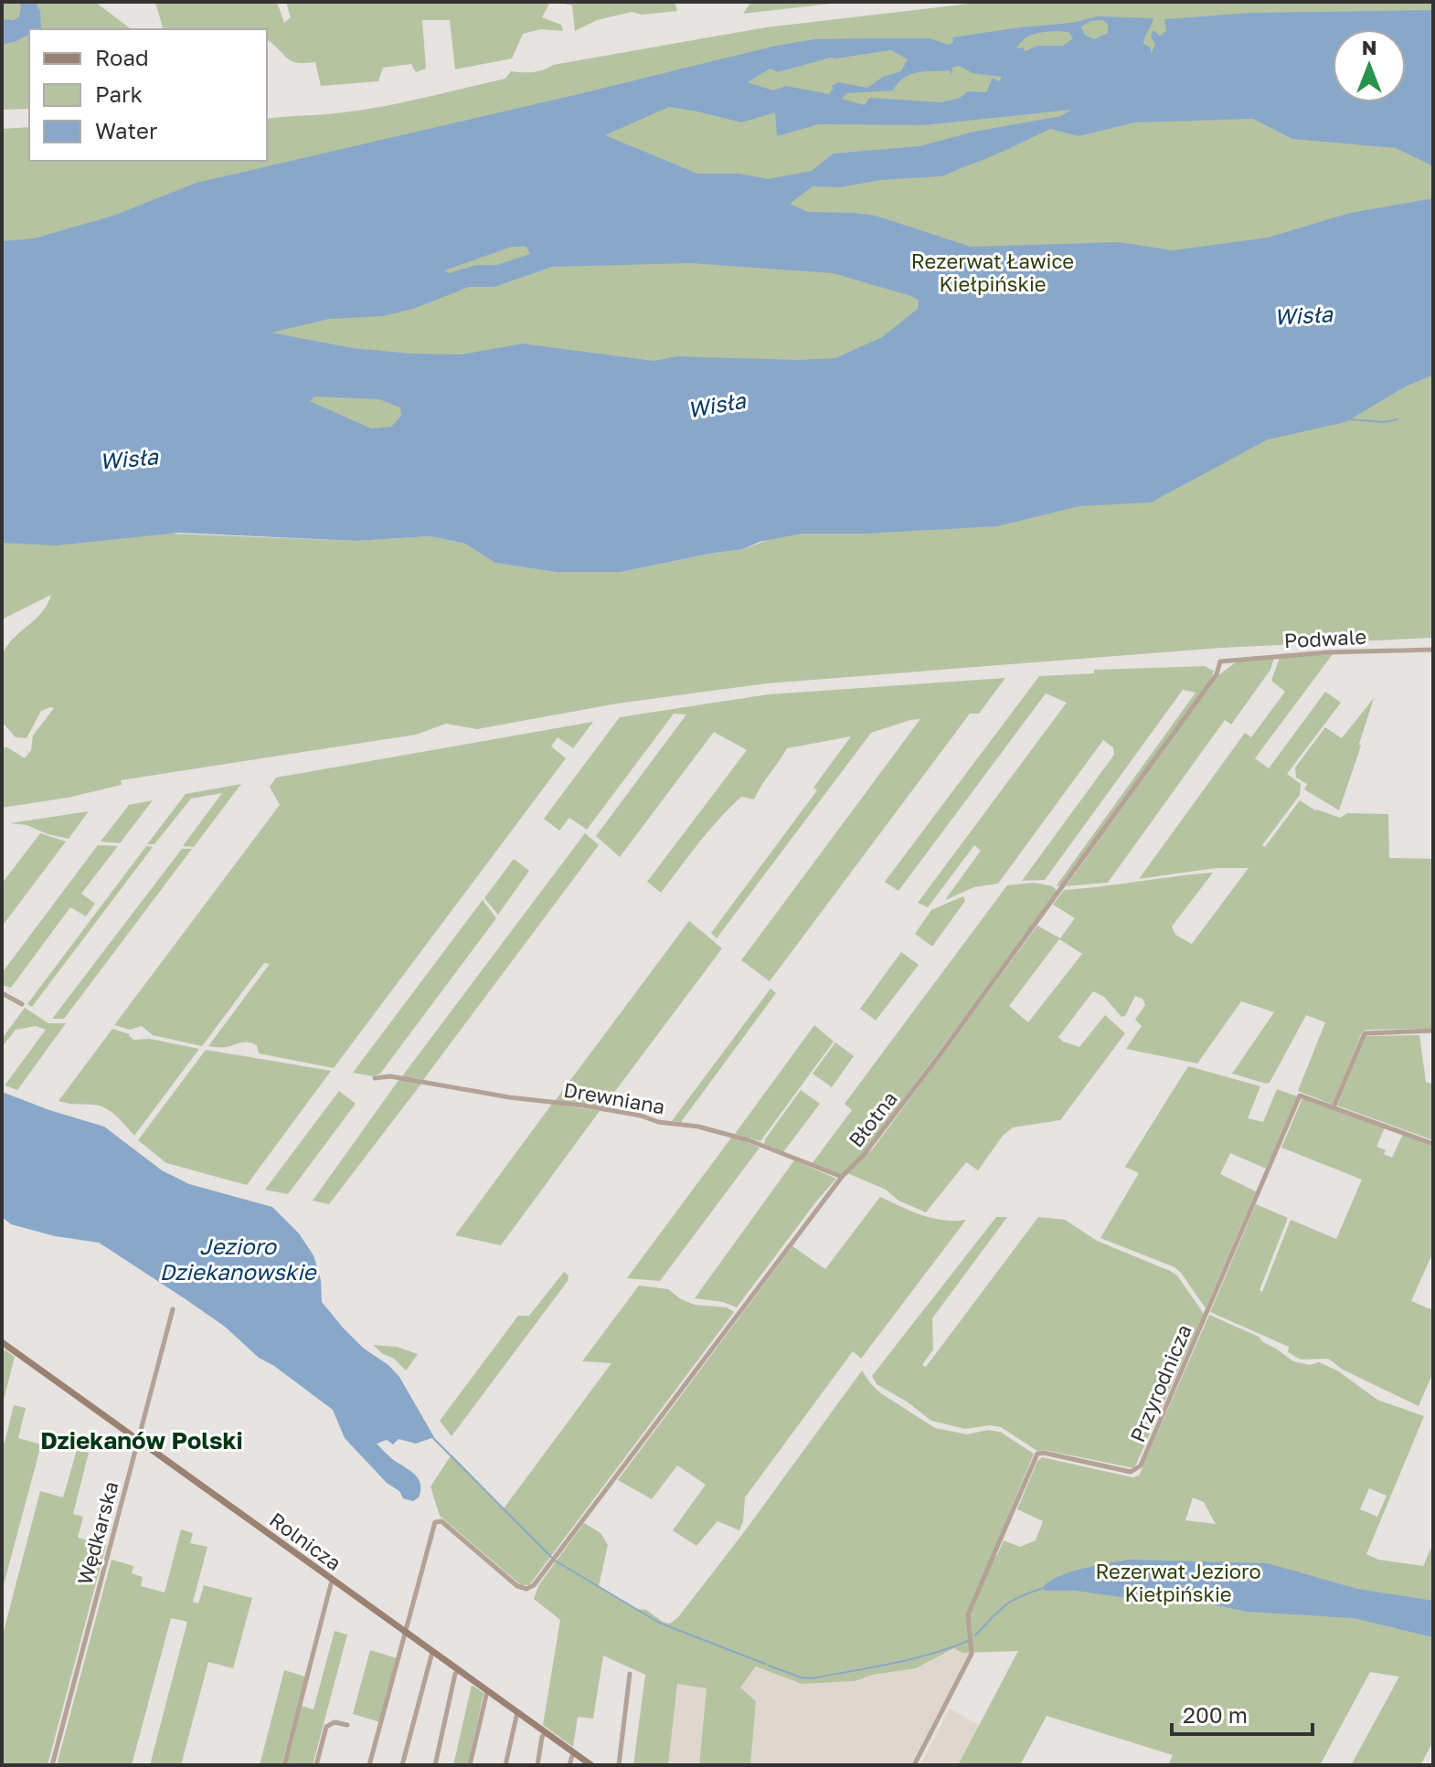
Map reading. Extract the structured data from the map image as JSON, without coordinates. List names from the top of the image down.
{
  "streets": {
    "street": [
      "Podwale",
      "Drewniana",
      "Błotna",
      "Przyrodnicza",
      "Wędkarska",
      "Rolnicza"
    ]
  },
  "crossings": [
    ["Podwale", "Błotna"],
    ["Drewniana", "Błotna"],
    ["Błotna", "Rolnicza"],
    ["Wędkarska", "Rolnicza"]
  ],
  "districts": ["Dziekanów Polski"],
  "water": ["Wisła", "Jezioro Dziekanowskie"],
  "parks": ["Rezerwat Ławice Kiełpińskie", "Rezerwat Jezioro Kiełpińskie"],
  "legend": ["Road", "Park", "Water"],
  "scale_bar": "200 m",
  "north": "top"
}
